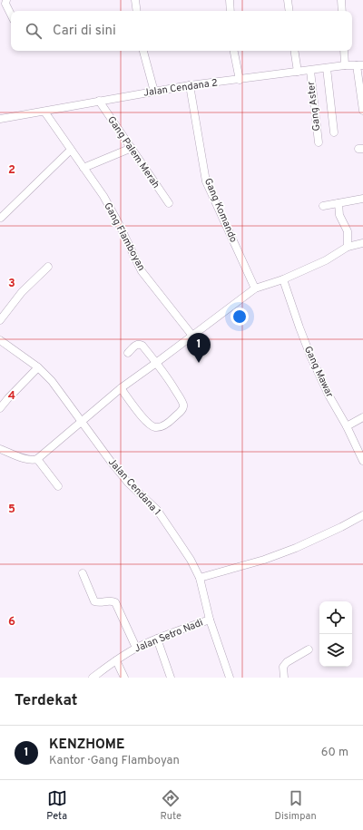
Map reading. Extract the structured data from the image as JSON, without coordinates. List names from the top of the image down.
{
  "streets": {
    "street": [
      "Jalan Cendana 2",
      "Gang Aster",
      "Gang Palem Merah",
      "Gang Komando",
      "Gang Flamboyan",
      "Gang Mawar",
      "Jalan Cendana 1",
      "Jalan Setro Nadi"
    ]
  },
  "crossings": [
    ["Jalan Cendana 2", "Gang Aster"],
    ["Jalan Cendana 2", "Gang Palem Merah"],
    ["Jalan Cendana 2", "Gang Komando"],
    ["Jalan Cendana 2", "Gang Flamboyan"],
    ["Jalan Cendana 1", "Jalan Setro Nadi"]
  ],
  "page": {
    "search": "Cari di sini",
    "pins": "1",
    "heading": "Terdekat",
    "list": [
      {
        "mark": "1",
        "name": "KENZHOME",
        "note": "Kantor · Gang Flamboyan",
        "value": "60 m"
      }
    ],
    "nav": ["Peta", "Rute", "Disimpan"]
  },
  "grid": {
    "rows": [
      "2",
      "3",
      "4",
      "5",
      "6"
    ]
  }
}
